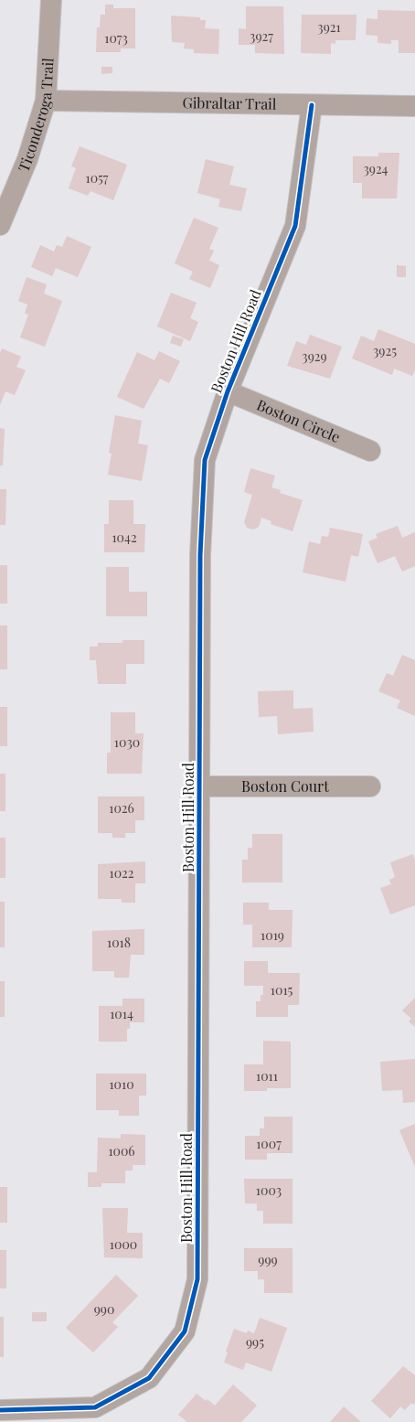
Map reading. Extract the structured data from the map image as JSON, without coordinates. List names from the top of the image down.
{
  "streets": {
    "street": [
      "Gibraltar Trail",
      "Ticonderoga Trail",
      "Boston Hill Road",
      "Boston Circle",
      "Boston Court"
    ]
  },
  "crossings": [
    ["Gibraltar Trail", "Ticonderoga Trail"],
    ["Gibraltar Trail", "Boston Hill Road"],
    ["Boston Hill Road", "Boston Circle"],
    ["Boston Hill Road", "Boston Court"]
  ],
  "house_numbers": [
    "3921",
    "3927",
    "1073",
    "3924",
    "1057",
    "3925",
    "3929",
    "1042",
    "1030",
    "1026",
    "1022",
    "1019",
    "1018",
    "1015",
    "1014",
    "1011",
    "1010",
    "1007",
    "1006",
    "1003",
    "1000",
    "999",
    "990",
    "995"
  ]
}
